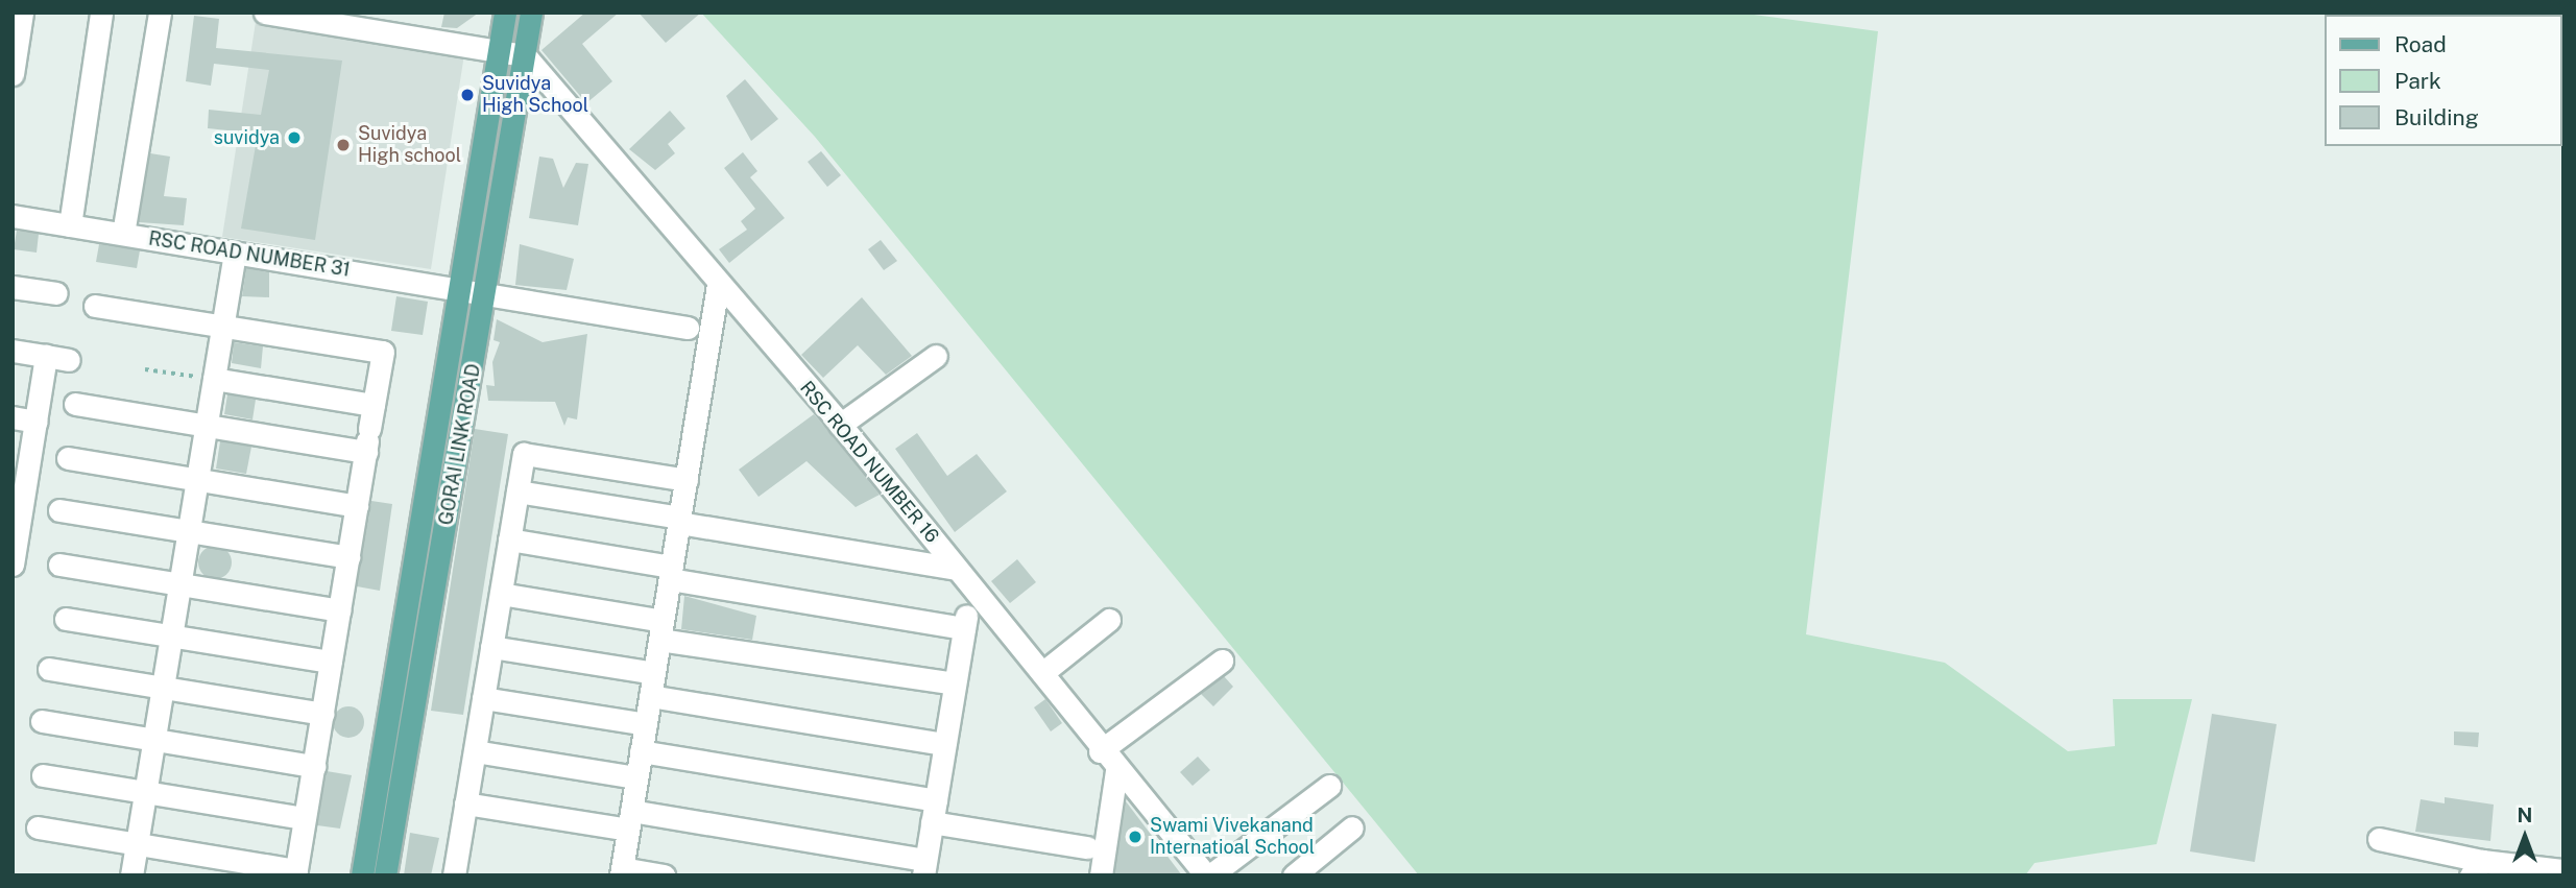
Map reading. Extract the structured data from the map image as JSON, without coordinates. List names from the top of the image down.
{
  "streets": {
    "main road": ["GORAI LINK ROAD"],
    "street": ["RSC ROAD NUMBER 31", "RSC ROAD NUMBER 16"]
  },
  "crossings": [
    ["RSC ROAD NUMBER 31", "GORAI LINK ROAD"],
    ["GORAI LINK ROAD", "RSC ROAD NUMBER 16"]
  ],
  "places": [
    "Suvidya High School",
    "suvidya",
    "Suvidya High school",
    "Swami Vivekanand Internatioal School"
  ],
  "legend": ["Road", "Park", "Building"],
  "north": "top"
}
